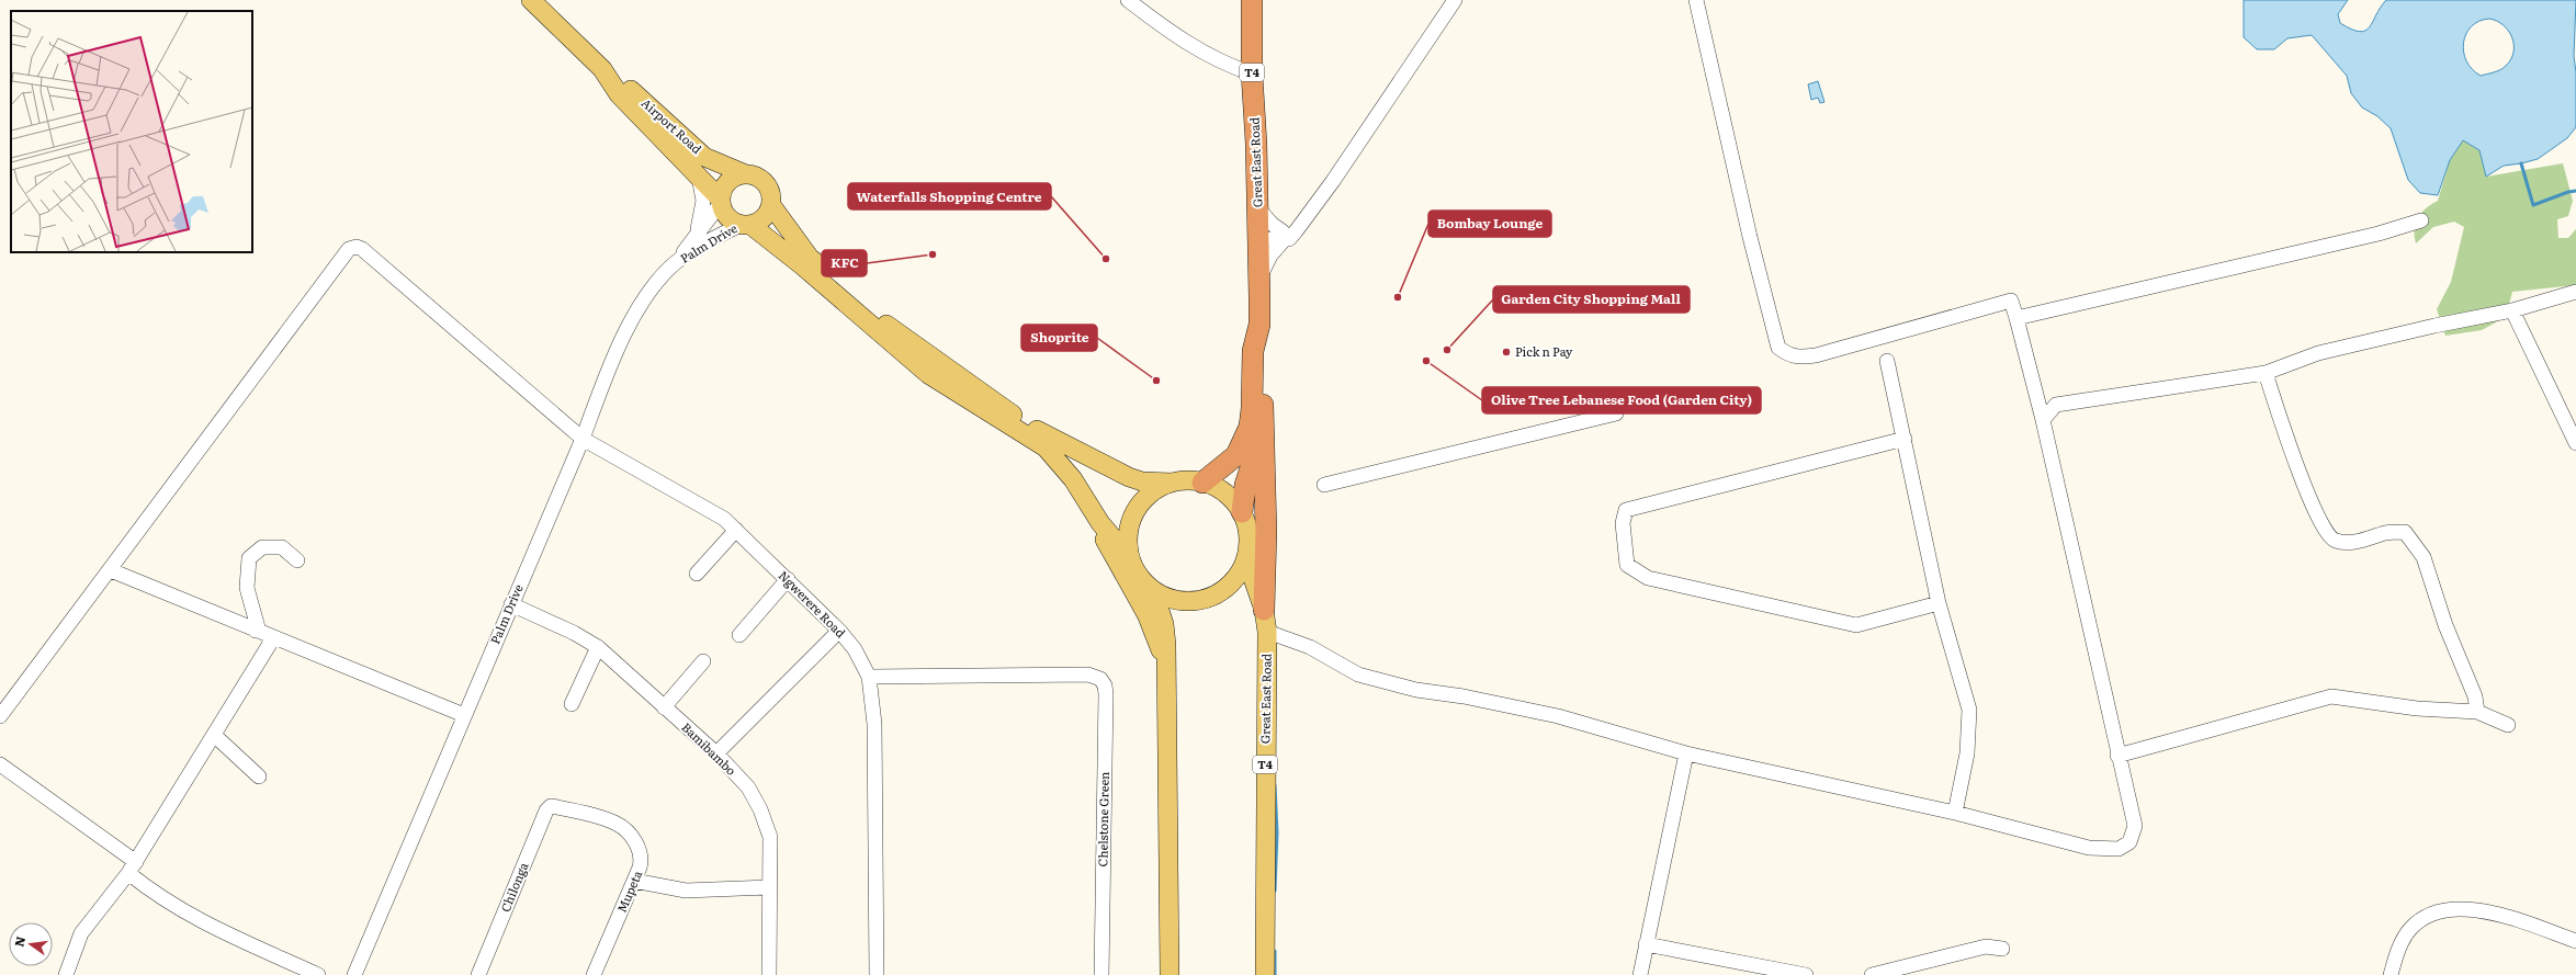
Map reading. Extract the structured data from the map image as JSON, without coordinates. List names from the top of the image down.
{
  "streets": {
    "highway": ["T4", "Great East Road"],
    "main road": ["Airport Road"],
    "street": [
      "Palm Drive",
      "Ngwerere Road",
      "Bamibambo",
      "Chelstone Green",
      "Chilonga",
      "Mupeta"
    ]
  },
  "crossings": [
    ["T4", "Great East Road"],
    ["Airport Road", "Palm Drive"],
    ["Palm Drive", "Ngwerere Road"],
    ["Palm Drive", "Bamibambo"],
    ["Ngwerere Road", "Chelstone Green"],
    ["Chilonga", "Mupeta"]
  ],
  "places": [
    "KFC",
    "Waterfalls Shopping Centre",
    "Bombay Lounge",
    "Garden City Shopping Mall",
    "Pick n Pay",
    "Olive Tree Lebanese Food (Garden City)",
    "Shoprite"
  ],
  "north": "left"
}
